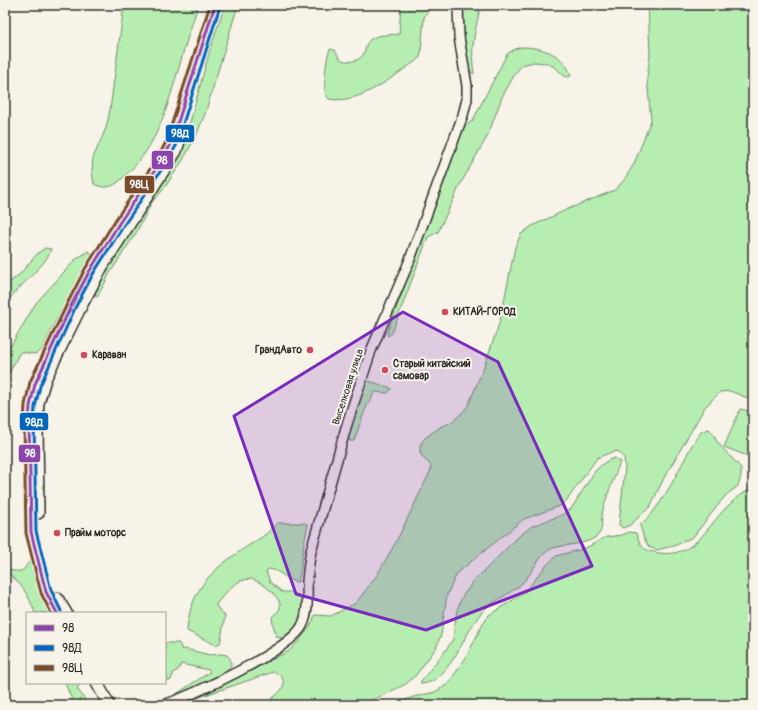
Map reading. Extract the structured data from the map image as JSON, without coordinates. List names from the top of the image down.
{
  "streets": {
    "street": ["Выселковая улица"]
  },
  "places": [
    "КИТАЙ-ГОРОД",
    "ГрандАвто",
    "Караван",
    "Старый китайский самовар",
    "Прайм моторс"
  ],
  "lines": ["transit line 98", "transit line 98Ц", "transit line 98Д"],
  "legend": ["98", "98Д", "98Ц"]
}
